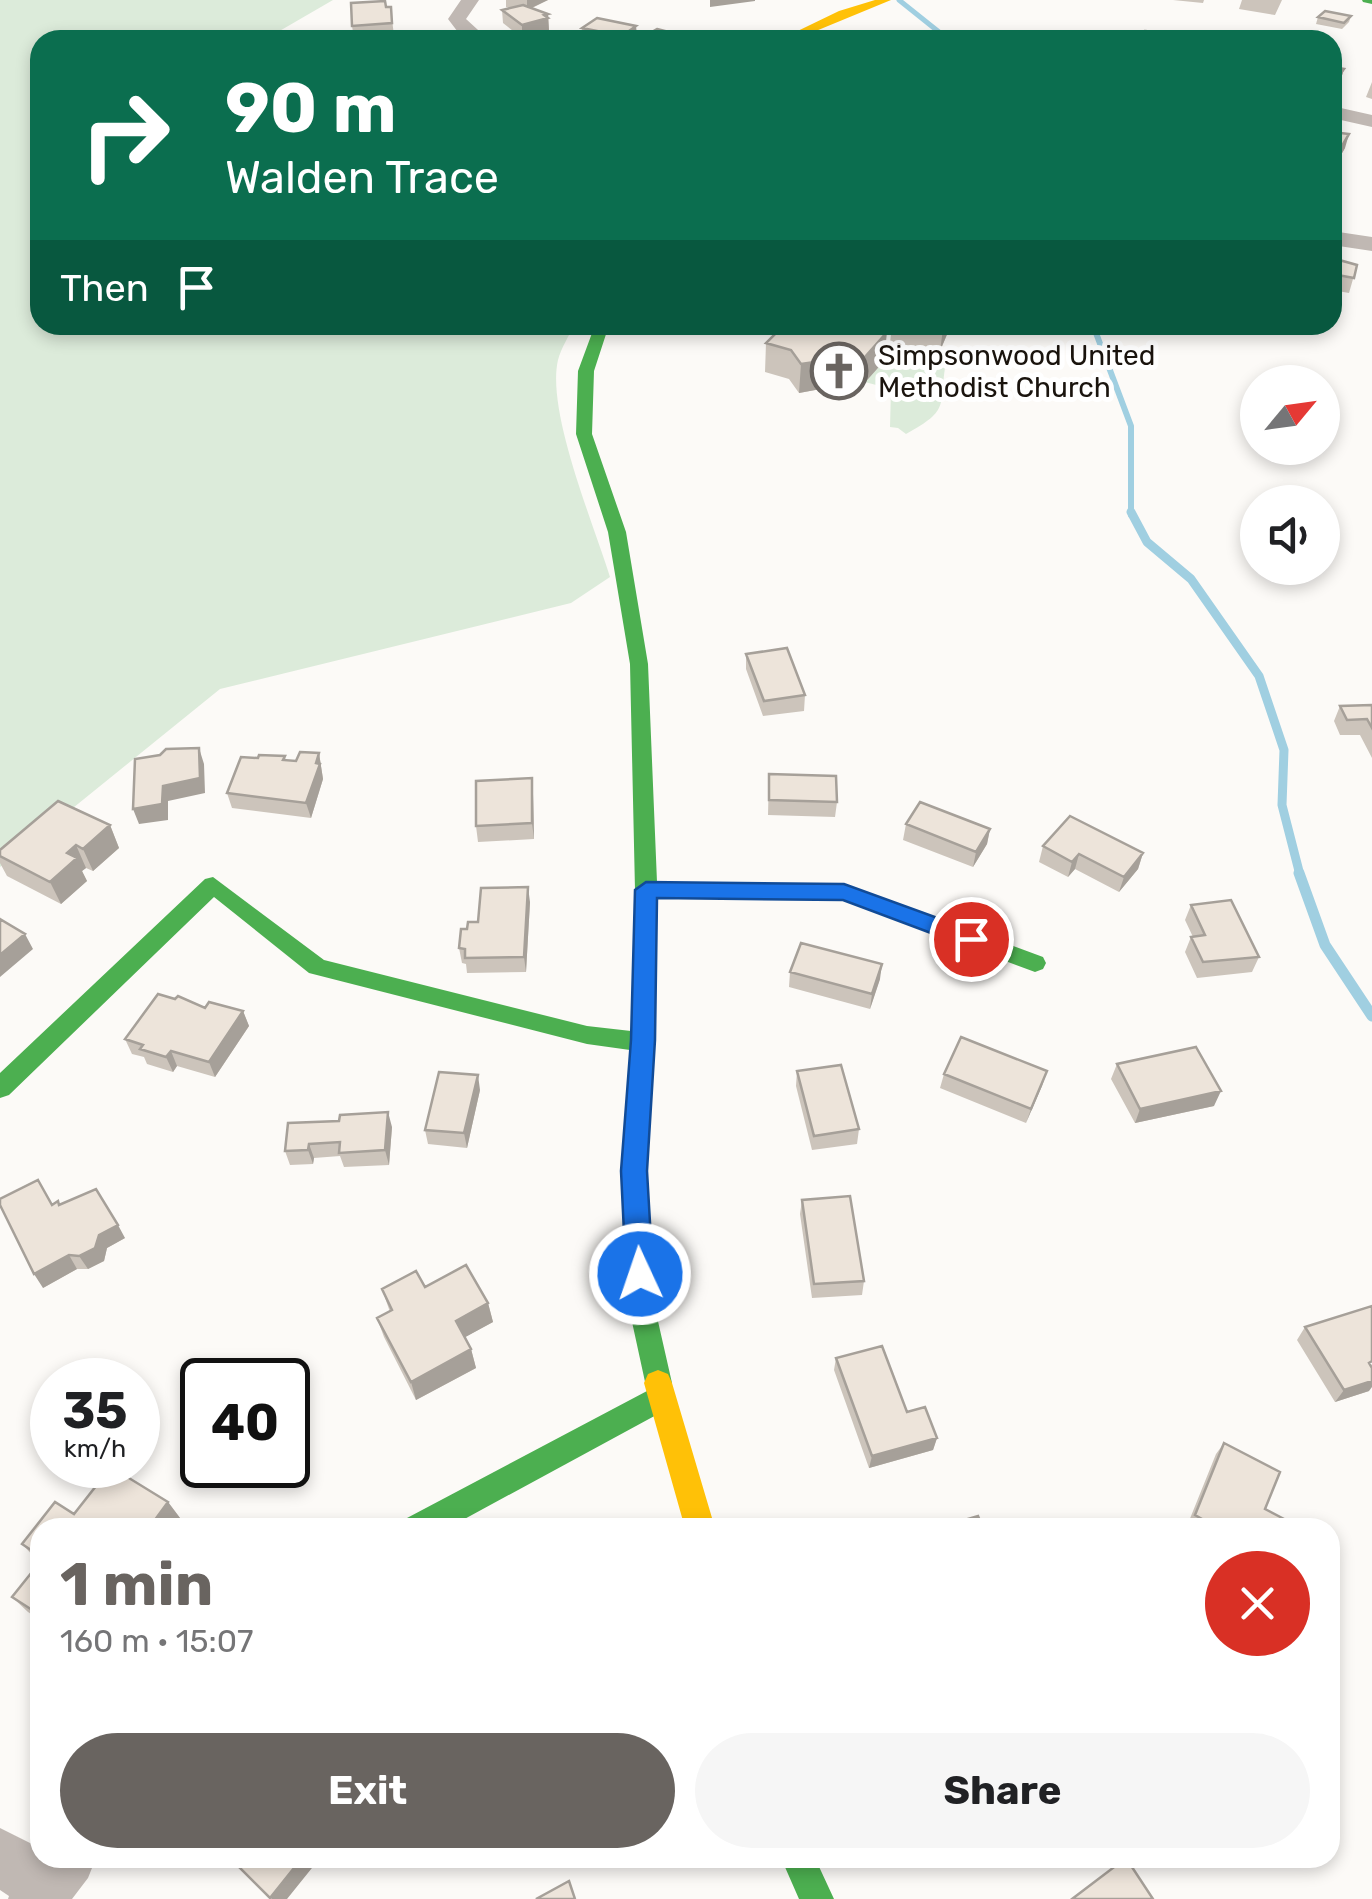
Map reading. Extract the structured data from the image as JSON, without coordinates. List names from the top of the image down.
{
  "places": {
    "church": ["Simpsonwood United Methodist Church"]
  },
  "north": "top right",
  "page": {
    "turn": ["90 m", "Walden Trace"],
    "then": "Then",
    "speed": "35 km/h",
    "limit": "40",
    "heading": ["1 min", "160 m · 15:07"],
    "buttons": ["Exit", "Share"]
  }
}
